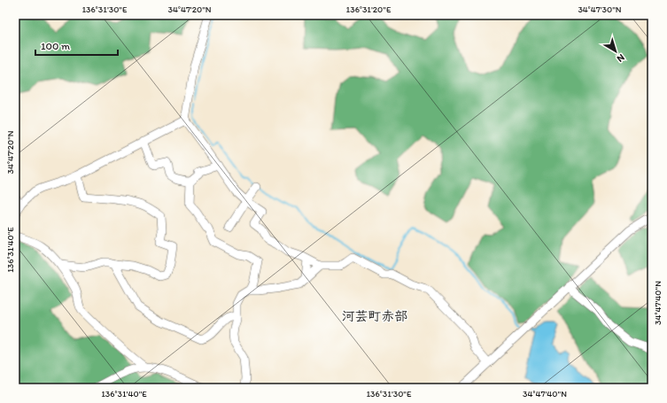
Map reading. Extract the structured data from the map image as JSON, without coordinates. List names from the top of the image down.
{
  "districts": ["河芸町赤部"],
  "scale_bar": "100 m",
  "north": "bottom right",
  "coordinates": [
    "136°31'30\"E",
    "34°47'20\"N",
    "136°31'20\"E",
    "34°47'30\"N",
    "136°31'40\"E",
    "34°47'40\"N"
  ]
}
